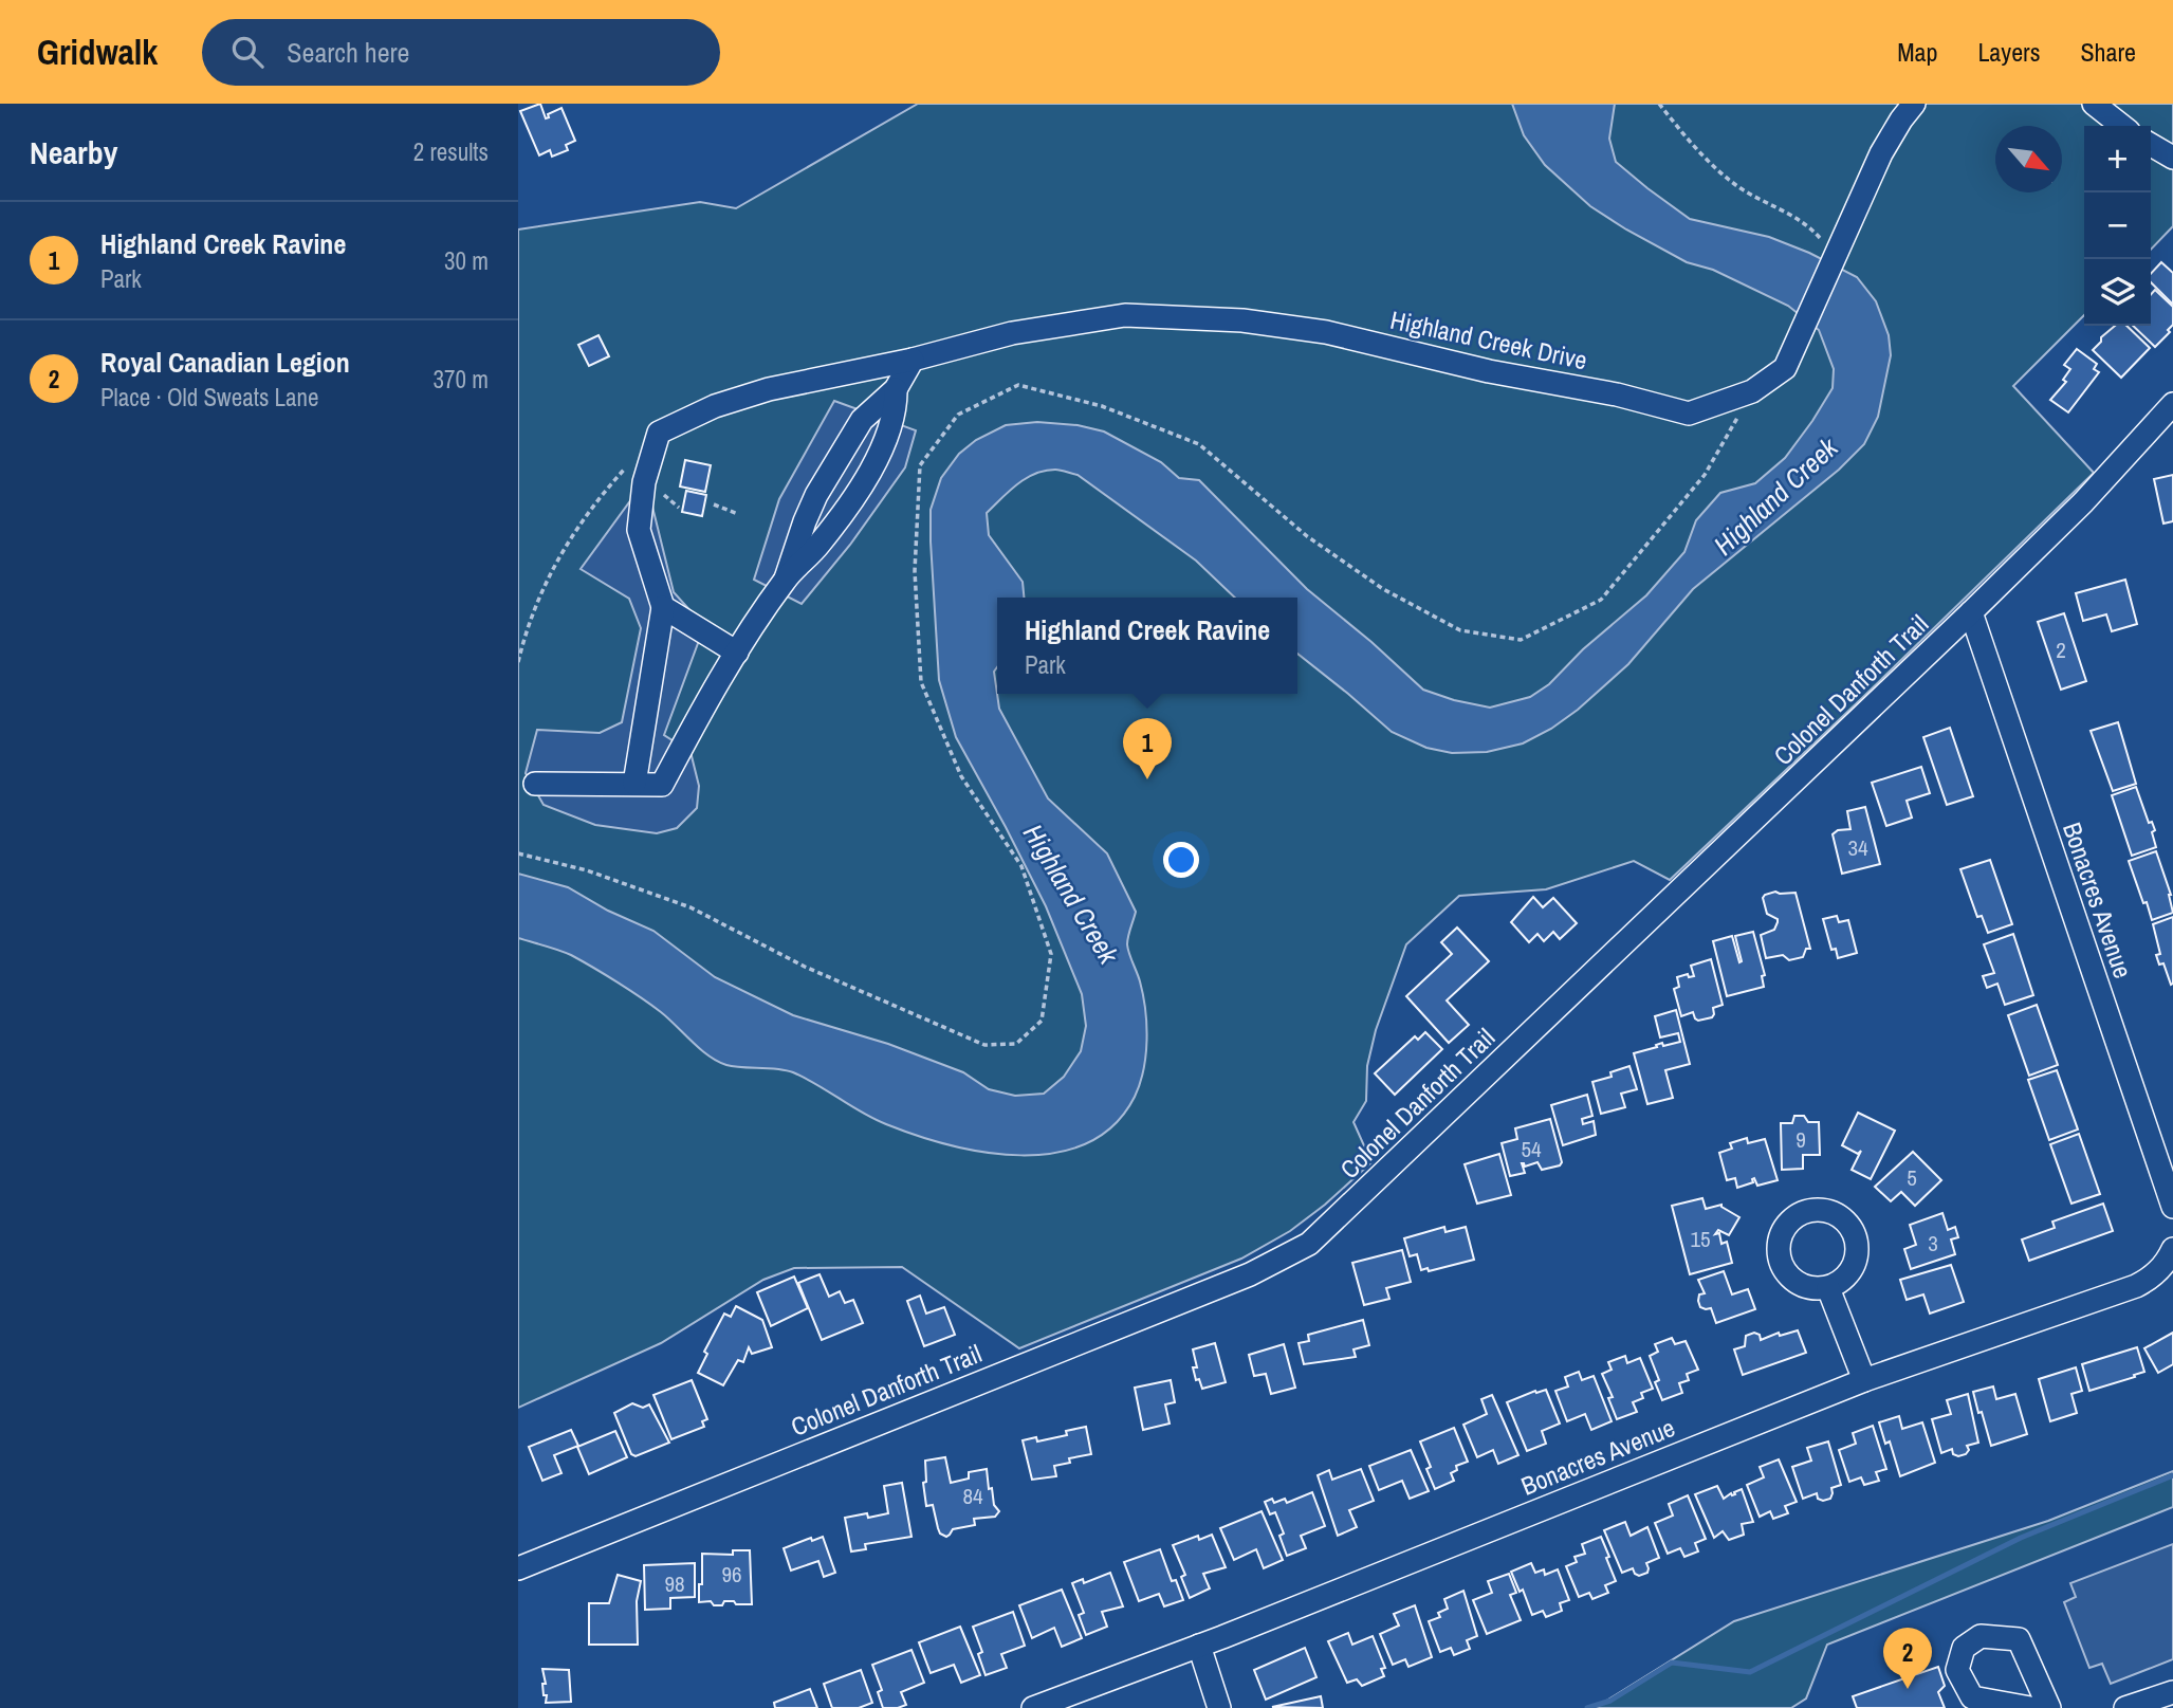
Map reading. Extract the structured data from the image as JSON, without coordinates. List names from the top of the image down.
{
  "streets": {
    "street": ["Highland Creek Drive", "Colonel Danforth Trail", "Bonacres Avenue"]
  },
  "crossings": [
    ["Colonel Danforth Trail", "Bonacres Avenue"]
  ],
  "water": ["Highland Creek"],
  "house_numbers": [
    "2",
    "34",
    "9",
    "54",
    "5",
    "15",
    "3",
    "84",
    "96",
    "98"
  ],
  "north": "bottom right",
  "page": {
    "header": "Gridwalk",
    "search": "Search here",
    "nav": ["Map", "Layers", "Share"],
    "heading": ["Nearby", "2 results"],
    "map_buttons": ["+", "−"],
    "list": [
      {
        "mark": "1",
        "name": "Highland Creek Ravine",
        "note": "Park",
        "value": "30 m"
      },
      {
        "mark": "2",
        "name": "Royal Canadian Legion",
        "note": "Place · Old Sweats Lane",
        "value": "370 m"
      }
    ],
    "popup": ["Highland Creek Ravine", "Park"],
    "pins": ["1", "2"]
  }
}
